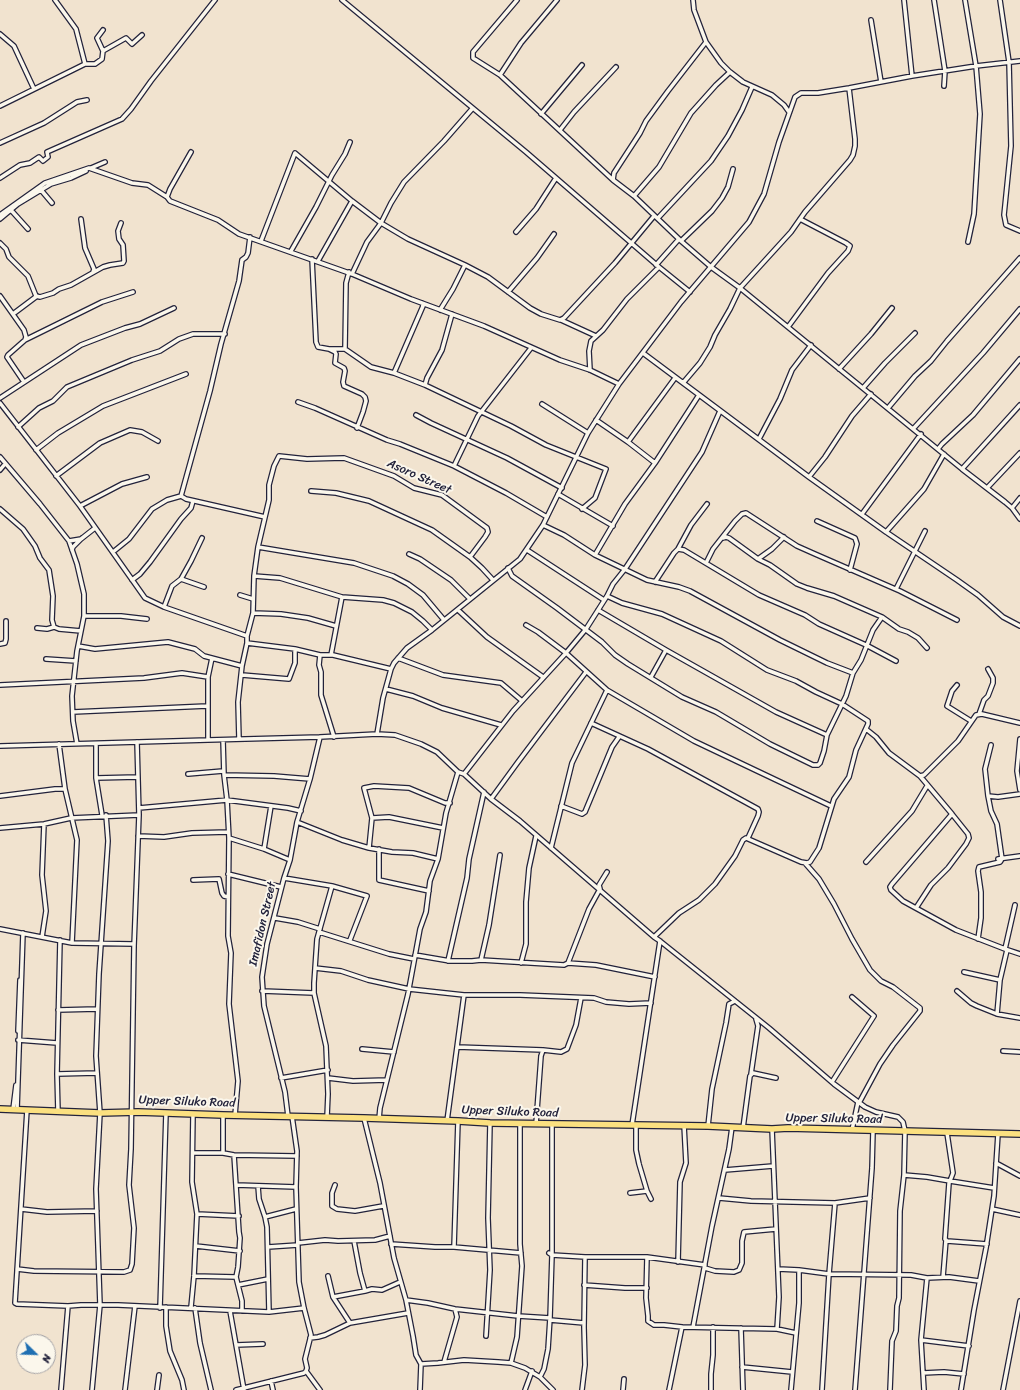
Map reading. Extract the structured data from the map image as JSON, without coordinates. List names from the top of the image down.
{
  "streets": {
    "main road": ["Upper Siluko Road"],
    "street": ["Asoro Street", "Imafidon Street"]
  },
  "crossings": [
    ["Imafidon Street", "Upper Siluko Road"]
  ],
  "north": "bottom right"
}
